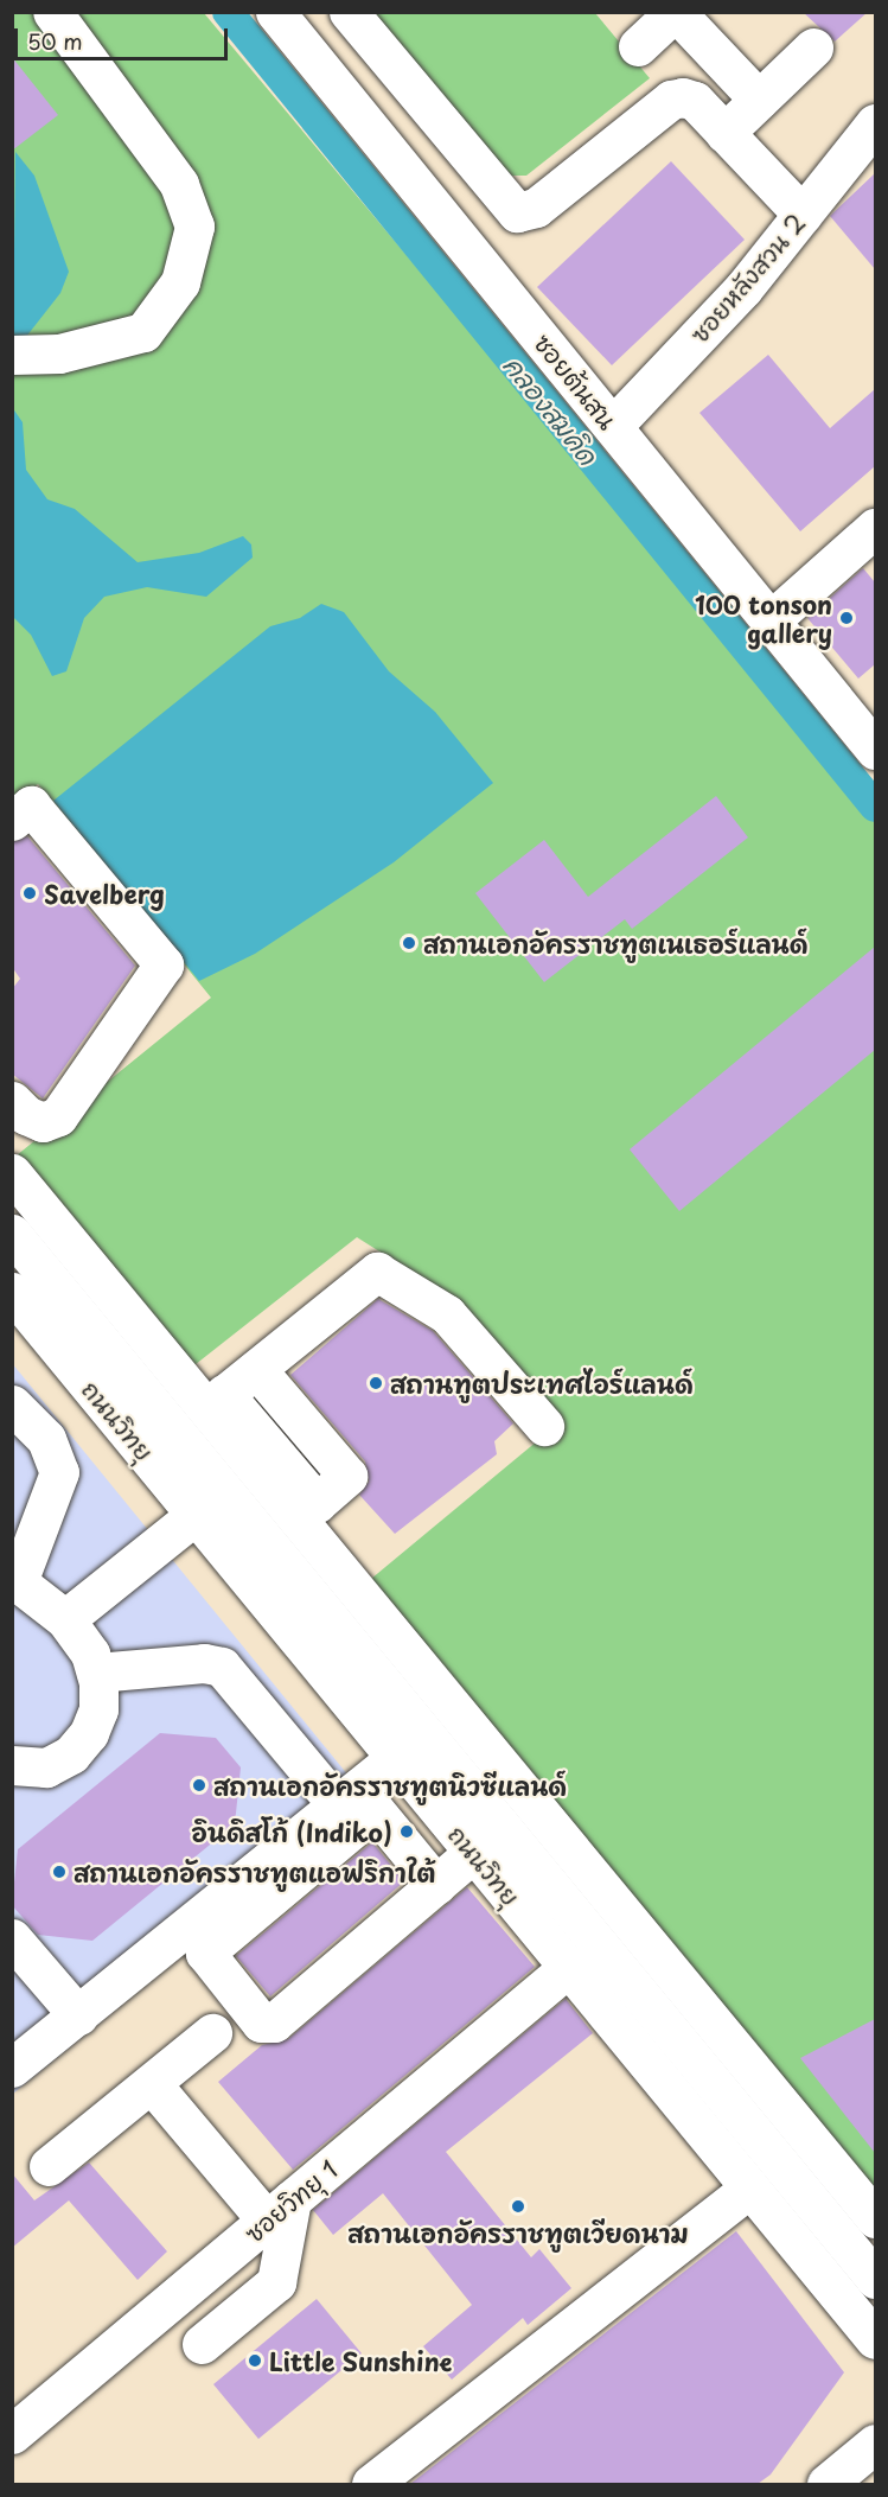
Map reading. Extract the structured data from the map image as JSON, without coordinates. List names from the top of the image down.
{
  "streets": {
    "main road": [
      "ซอยหลังสวน 2",
      "ซอยต้นสน",
      "ถนนวิทยุ",
      "ซอยวิทยุ 1"
    ]
  },
  "crossings": [
    ["ซอยหลังสวน 2", "ซอยต้นสน"],
    ["ถนนวิทยุ", "ซอยวิทยุ 1"]
  ],
  "water": ["คลองสมคิด"],
  "places": [
    "100 tonson gallery",
    "Savelberg",
    "สถานเอกอัครราชทูตเนเธอร์แลนด์",
    "สถานทูตประเทศไอร์แลนด์",
    "สถานเอกอัครราชทูตนิวซีแลนด์",
    "อินดิสโก้ (Indiko)",
    "สถานเอกอัครราชทูตแอฟริกาใต้",
    "สถานเอกอัครราชทูตเวียดนาม",
    "Little Sunshine"
  ],
  "scale_bar": "50 m"
}
